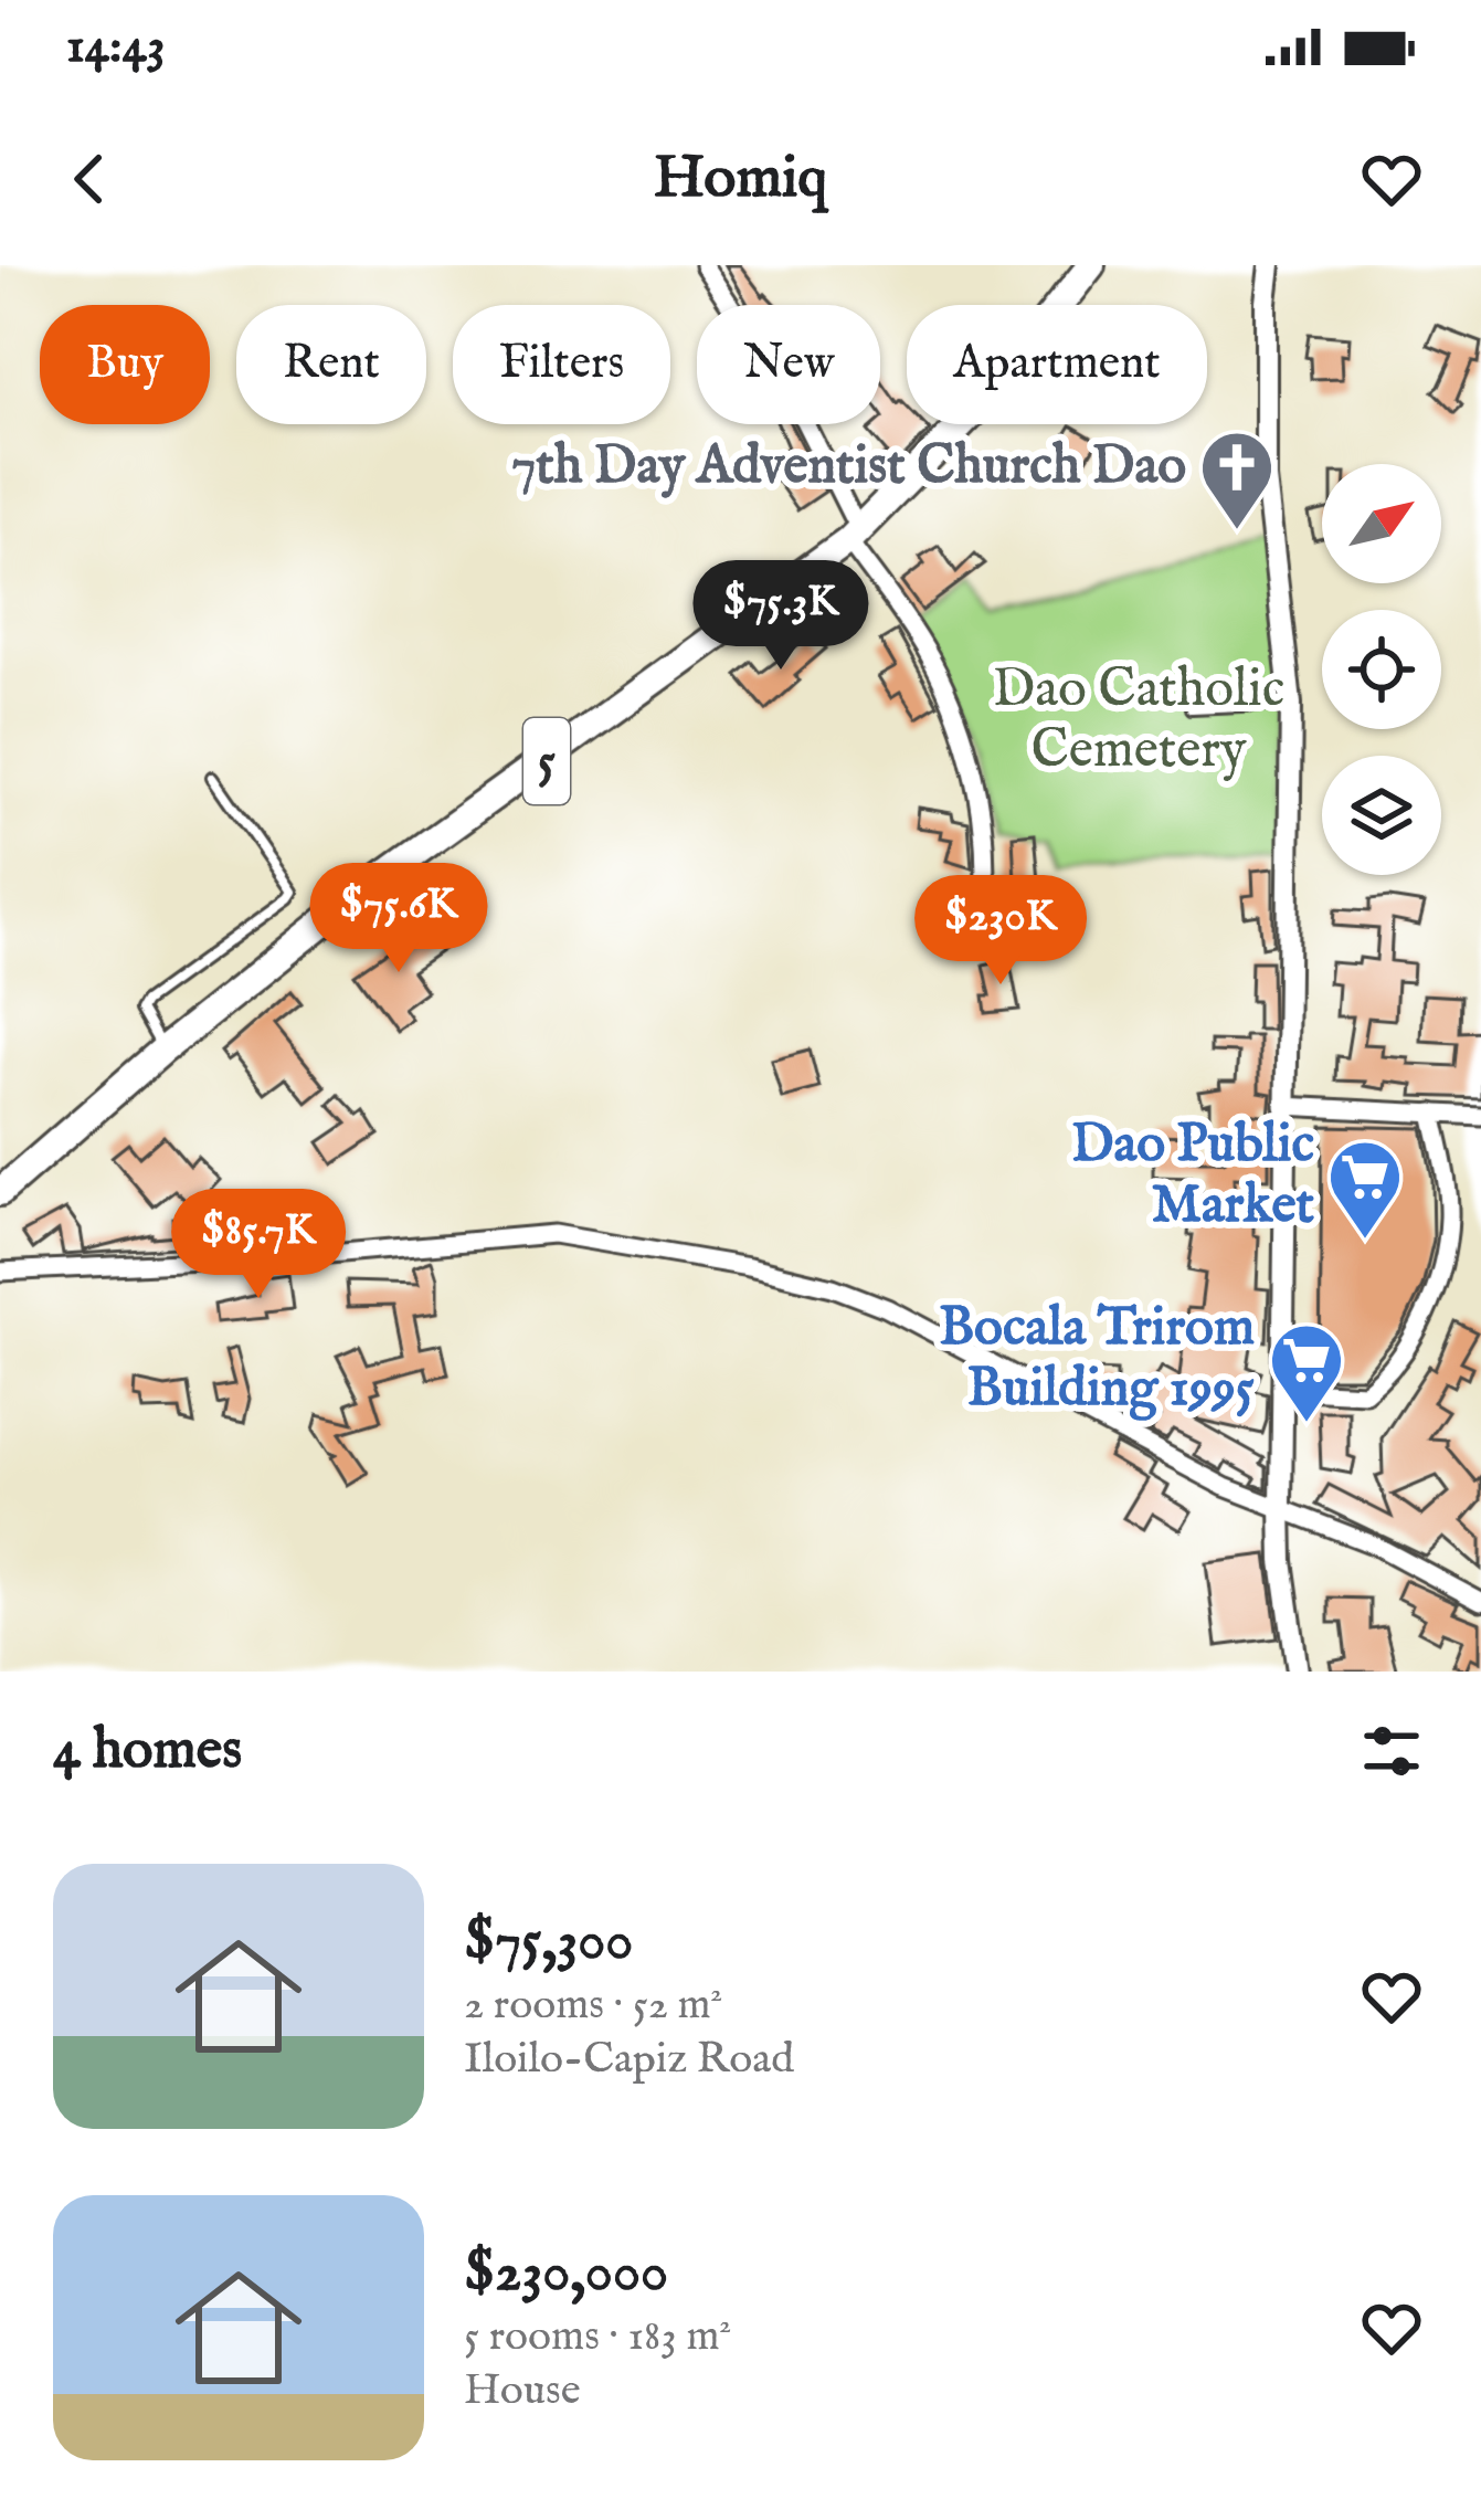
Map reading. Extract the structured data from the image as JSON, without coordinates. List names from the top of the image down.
{
  "streets": {
    "highway": ["5"]
  },
  "parks": ["Dao Catholic Cemetery"],
  "places": {
    "church": ["7th Day Adventist Church Dao"],
    "supermarket": ["Dao Public Market", "Bocala Trirom Building 1995"]
  },
  "north": "top right",
  "page": {
    "status": "14:43",
    "header": "Homiq",
    "chip": [
      "Buy",
      "Rent",
      "Filters",
      "New",
      "Apartment"
    ],
    "price": [
      "$75.3K",
      "$75.6K",
      "$230K",
      "$85.7K"
    ],
    "heading": "4 homes",
    "list": [
      {
        "name": "$75,300",
        "note": "2 rooms · 52 m² · Iloilo-Capiz Road"
      },
      {
        "name": "$230,000",
        "note": "5 rooms · 183 m² · House"
      }
    ]
  }
}
